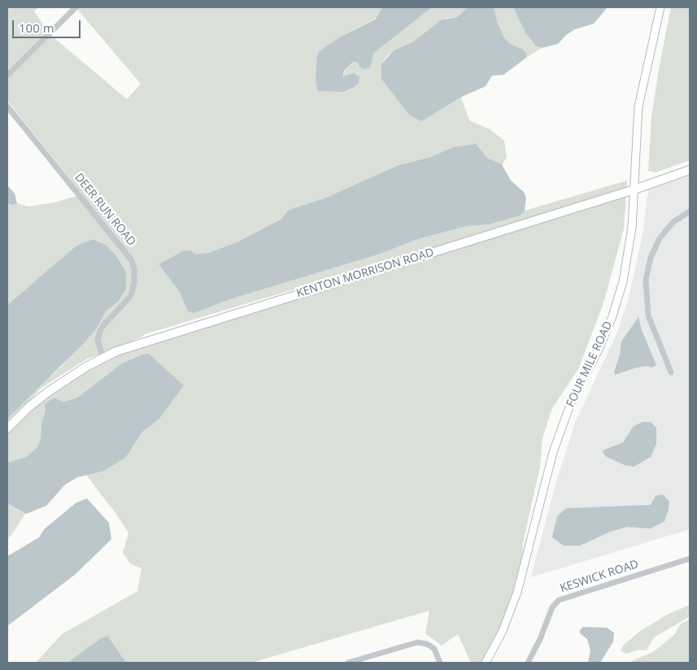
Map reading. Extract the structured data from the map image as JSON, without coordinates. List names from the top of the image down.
{
  "streets": {
    "main road": ["KENTON MORRISON ROAD", "FOUR MILE ROAD"],
    "street": ["DEER RUN ROAD", "KESWICK ROAD"]
  },
  "crossings": [
    ["DEER RUN ROAD", "KENTON MORRISON ROAD"],
    ["KENTON MORRISON ROAD", "FOUR MILE ROAD"]
  ],
  "scale_bar": "100 m"
}
